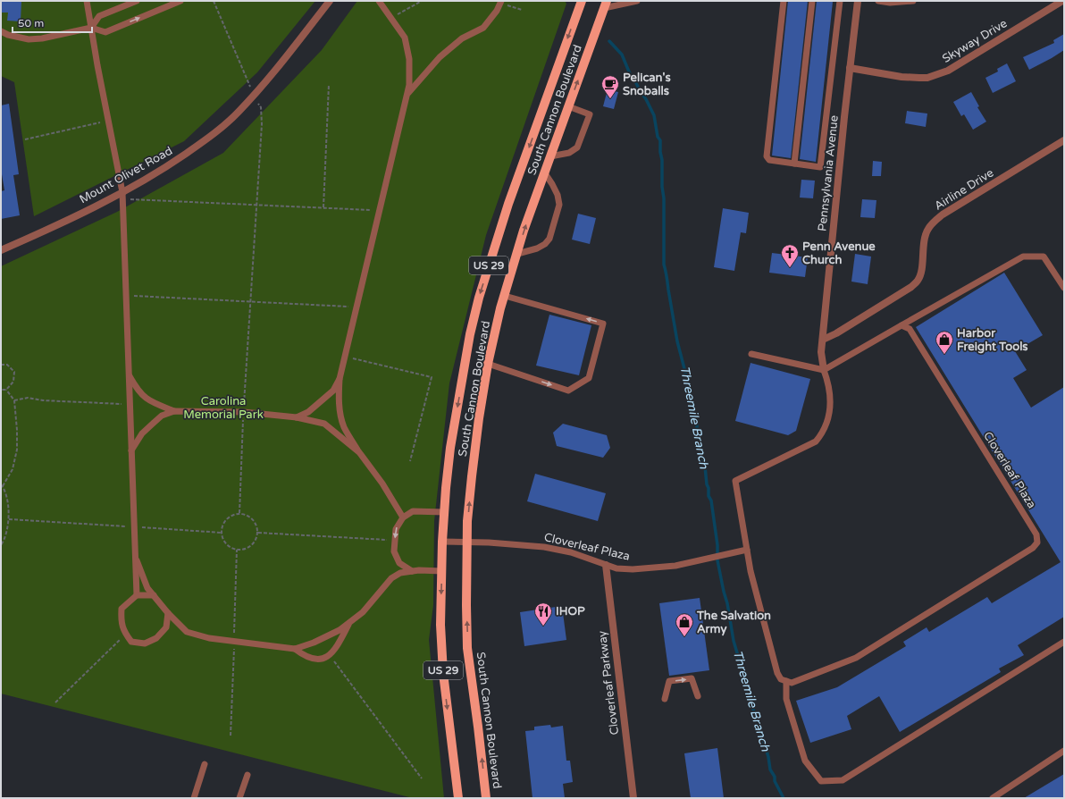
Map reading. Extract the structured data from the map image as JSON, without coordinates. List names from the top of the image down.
{
  "streets": {
    "main road": ["South Cannon Boulevard", "US 29"],
    "street": [
      "Skyway Drive",
      "Pennsylvania Avenue",
      "Mount Olivet Road",
      "Airline Drive",
      "Cloverleaf Parkway"
    ],
    "lane": ["Cloverleaf Plaza"]
  },
  "crossings": [
    ["Skyway Drive", "Pennsylvania Avenue"],
    ["South Cannon Boulevard", "Cloverleaf Plaza"],
    ["Pennsylvania Avenue", "Airline Drive"],
    ["Cloverleaf Plaza", "Cloverleaf Parkway"]
  ],
  "water": ["Threemile Branch"],
  "parks": ["Carolina Memorial Park"],
  "places": {
    "cafe": ["Pelican's Snoballs"],
    "church": ["Penn Avenue Church"],
    "shop": ["Harbor Freight Tools", "The Salvation Army"],
    "restaurant": ["IHOP"]
  },
  "scale_bar": "50 m"
}
